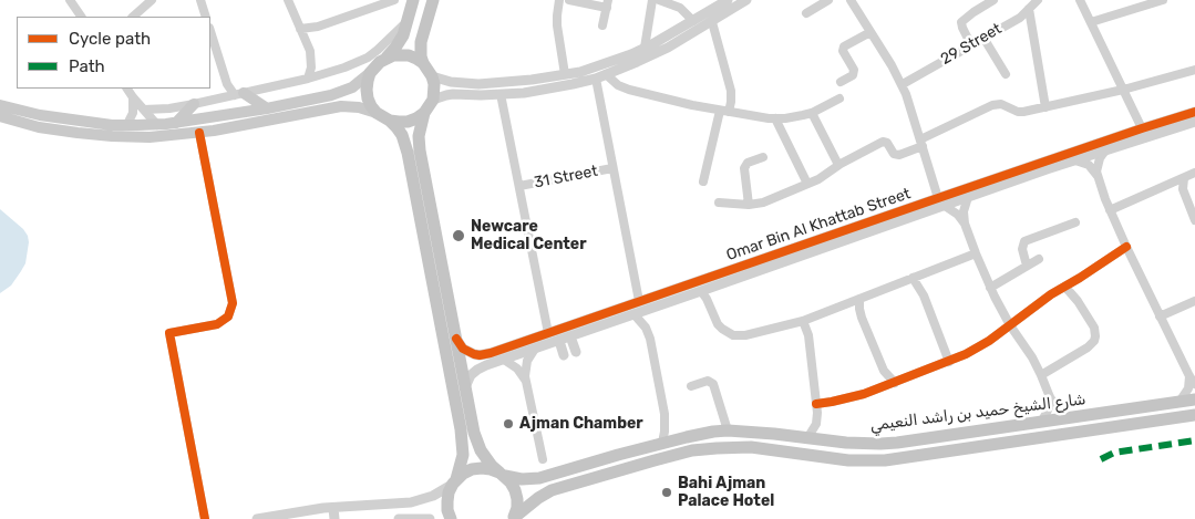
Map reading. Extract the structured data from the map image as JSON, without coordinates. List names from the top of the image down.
{
  "streets": {
    "main road": ["شارع الشيخ حميد بن راشد النعيمي"],
    "street": ["29 Street", "31 Street", "Omar Bin Al Khattab Street"]
  },
  "places": ["Newcare Medical Center", "Ajman Chamber", "Bahi Ajman Palace Hotel"],
  "legend": ["Cycle path", "Path"]
}
